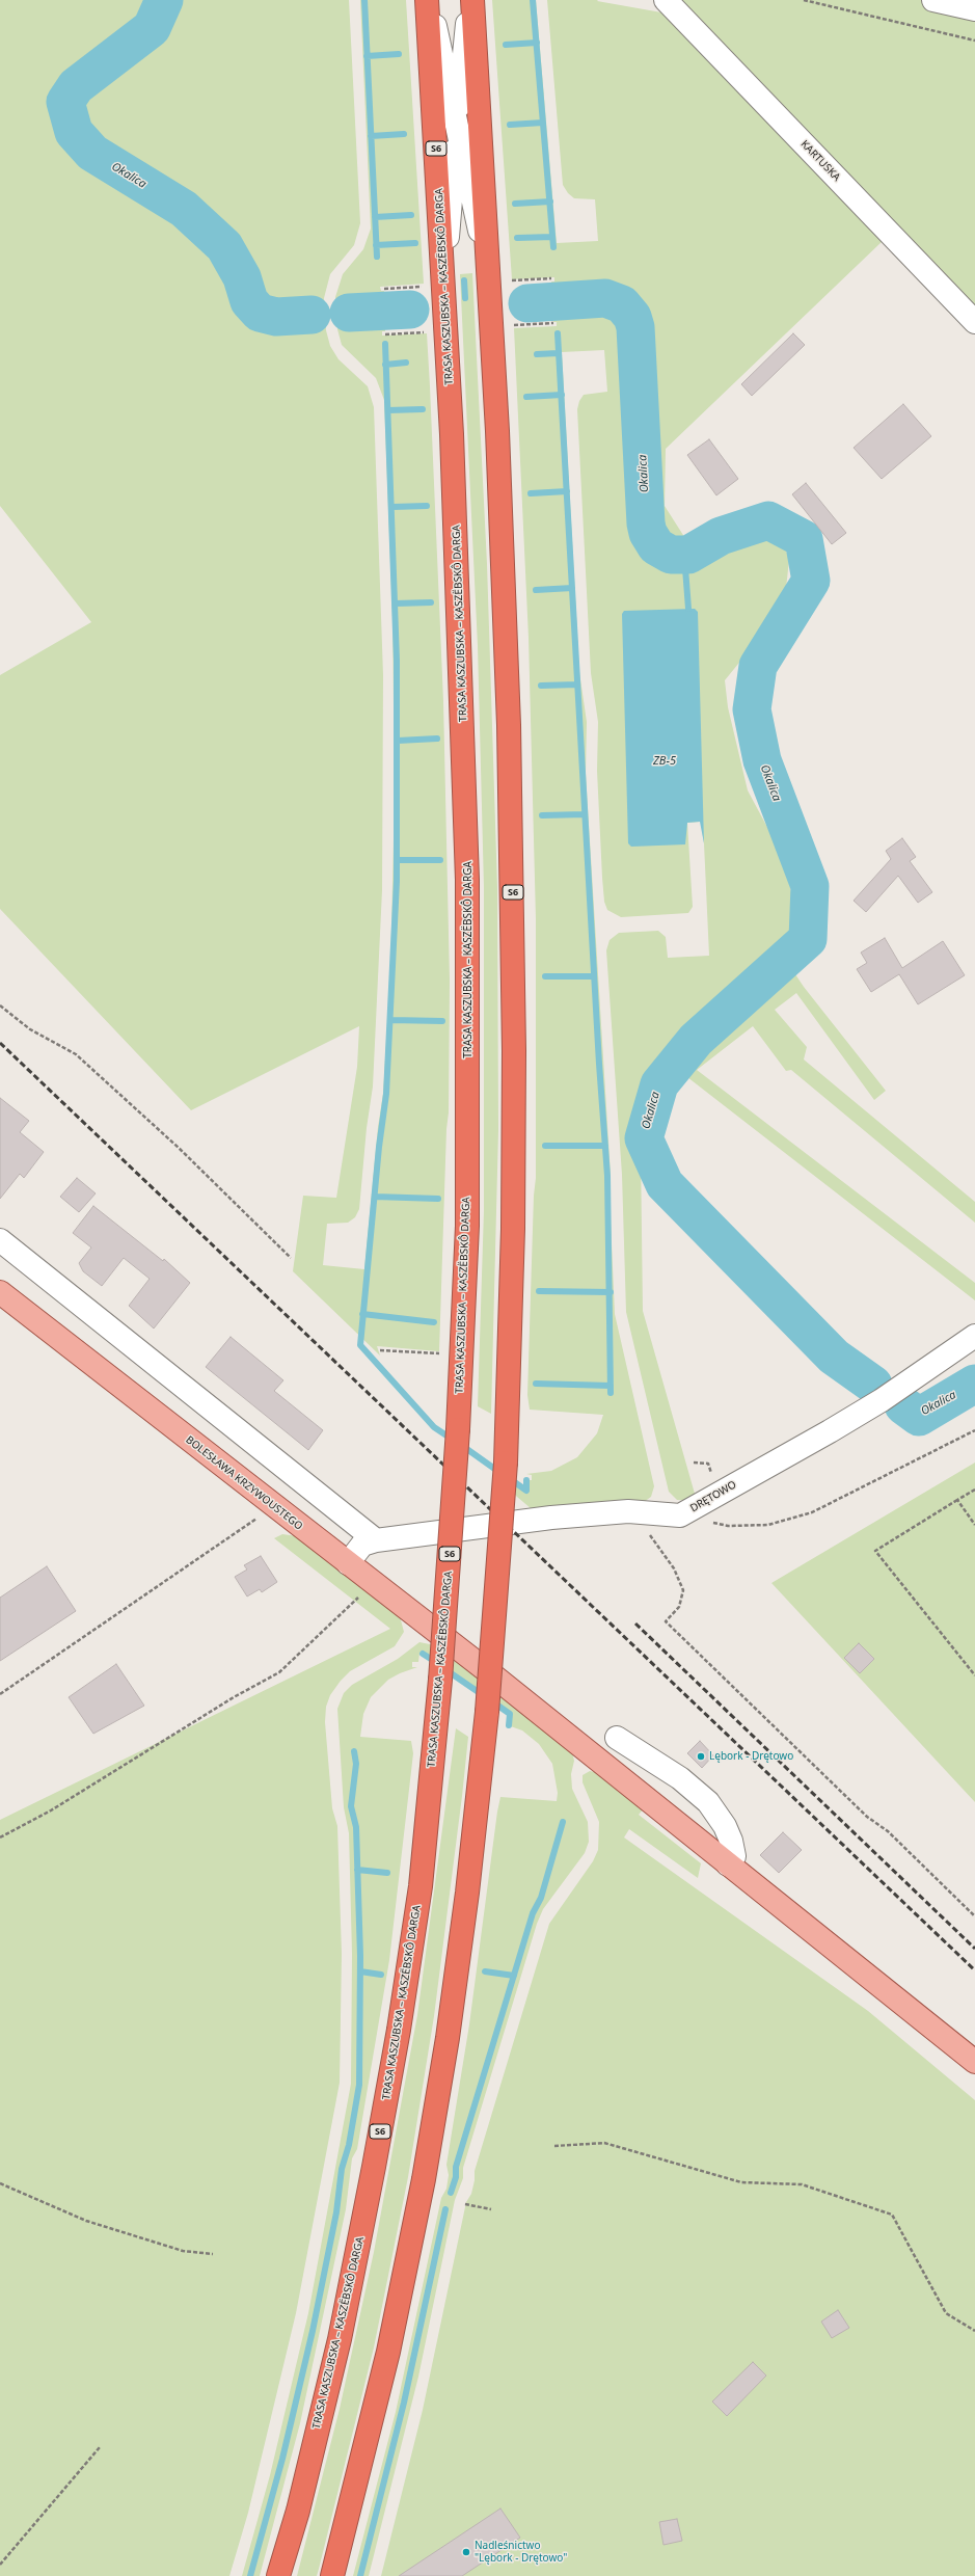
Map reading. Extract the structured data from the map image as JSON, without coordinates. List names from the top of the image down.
{
  "streets": {
    "highway": ["S6", "TRASA KASZUBSKA – KASZËBSKÔ DARGA"],
    "main road": ["BOLESŁAWA KRZYWOUSTEGO"],
    "street": ["KARTUSKA", "DRĘTOWO"]
  },
  "crossings": [
    ["BOLESŁAWA KRZYWOUSTEGO", "DRĘTOWO"]
  ],
  "water": ["Okalica", "ZB-5"],
  "places": ["Lębork - Drętowo", "Nadleśnictwo \"Lębork - Drętowo\""]
}
